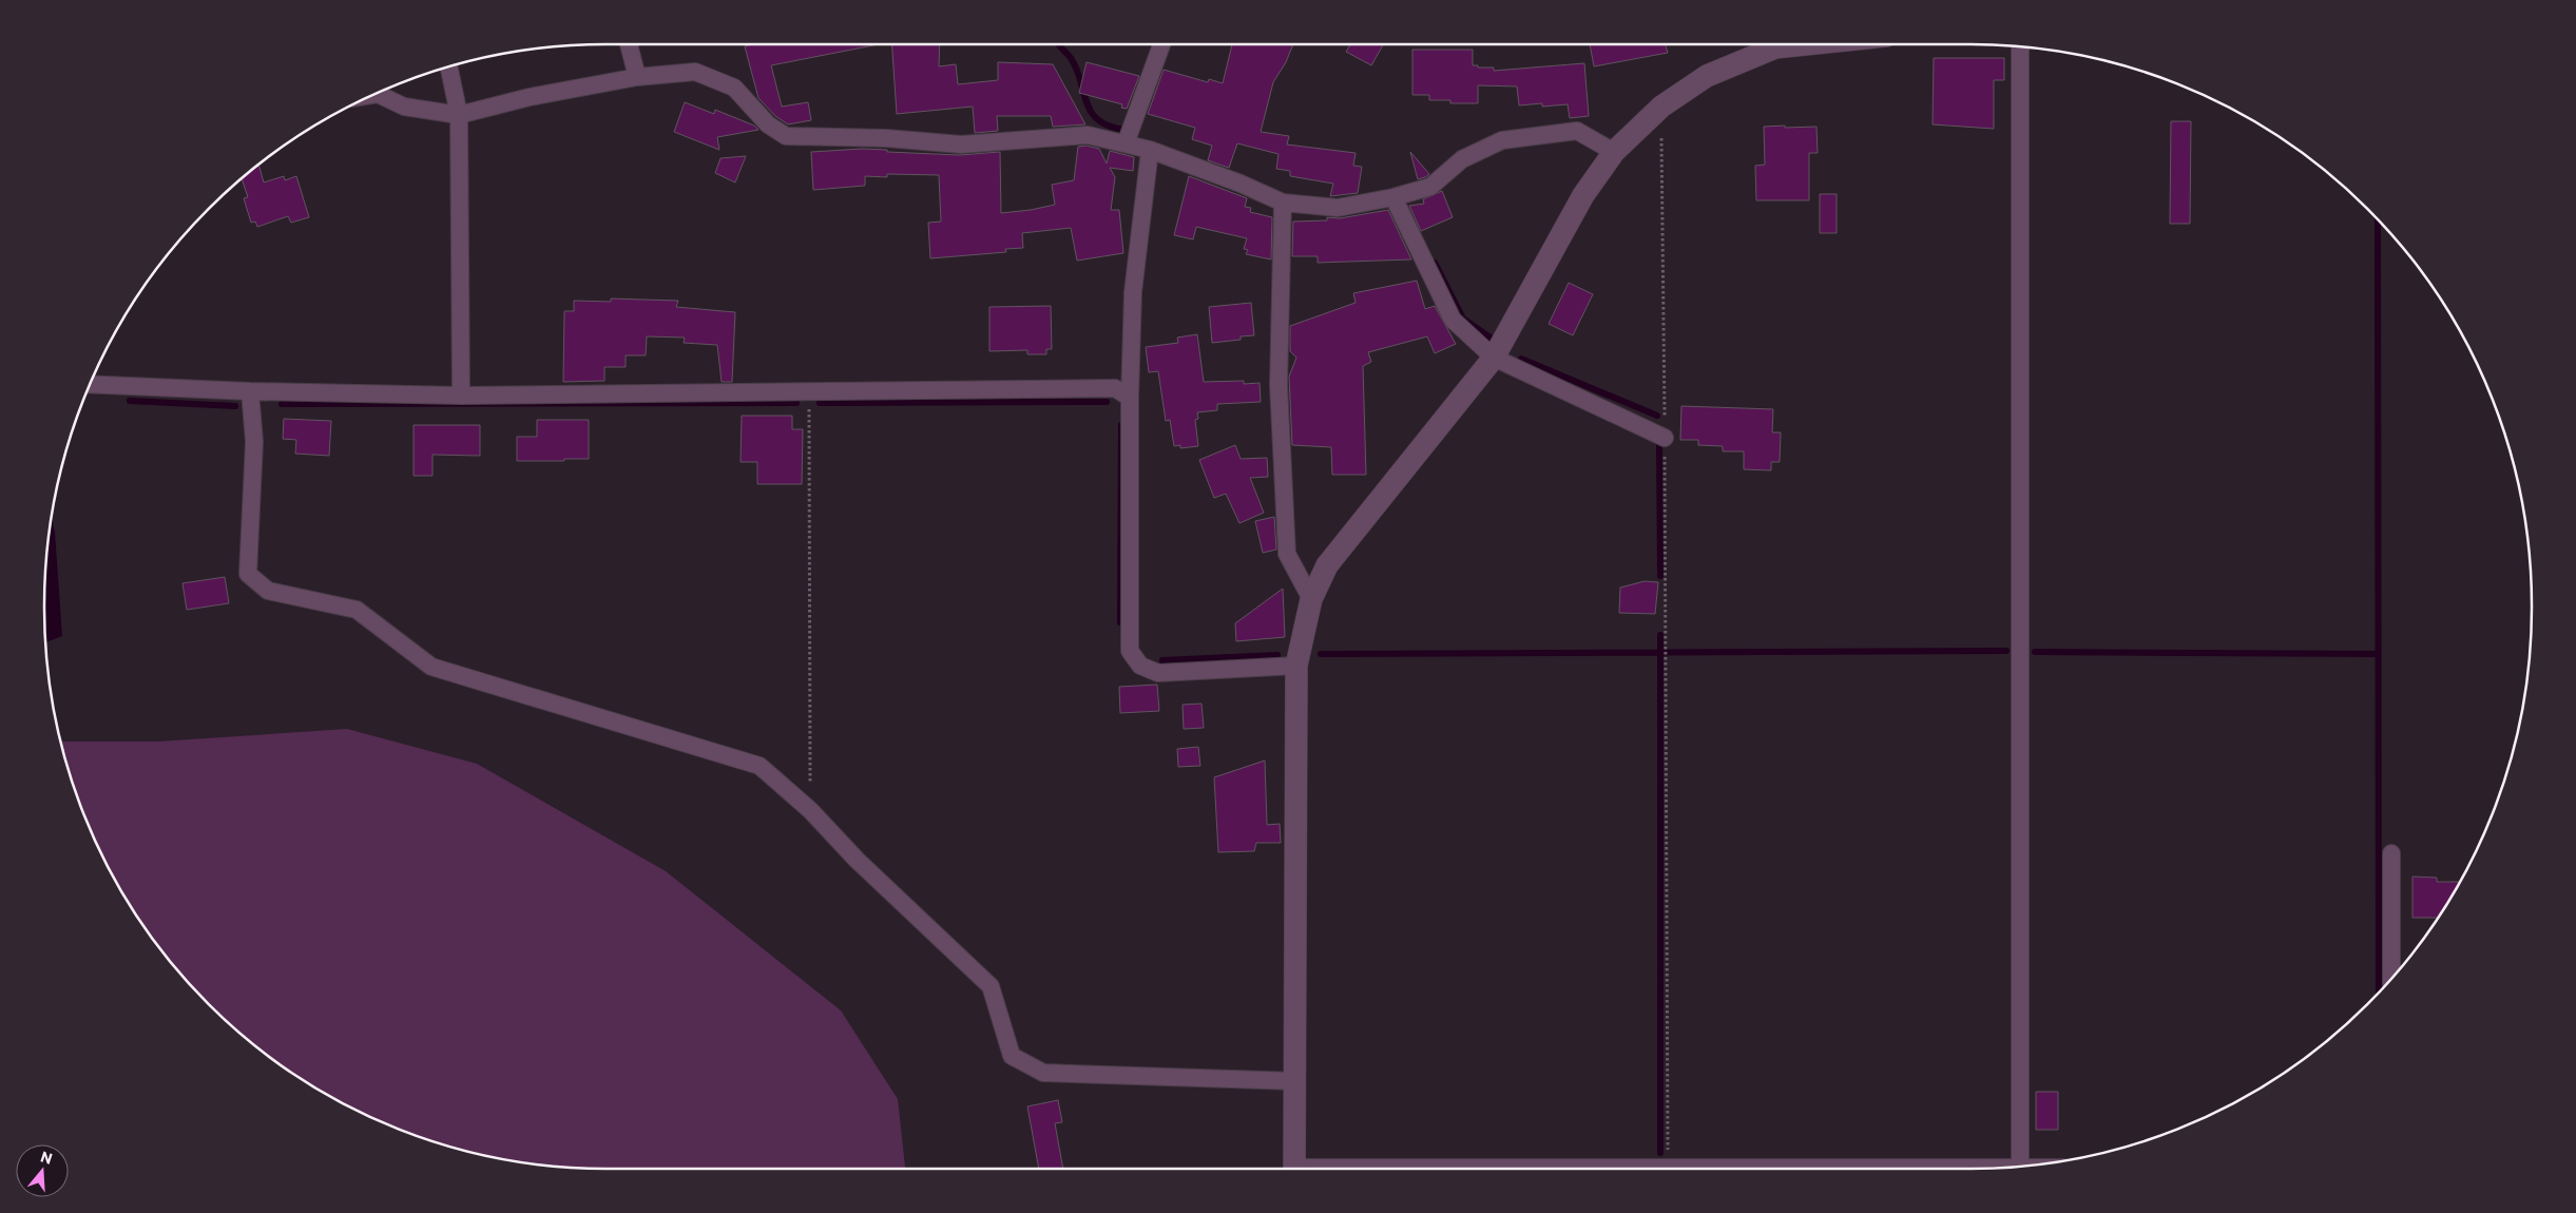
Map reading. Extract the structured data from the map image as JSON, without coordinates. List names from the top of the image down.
{
  "north": "top"
}
